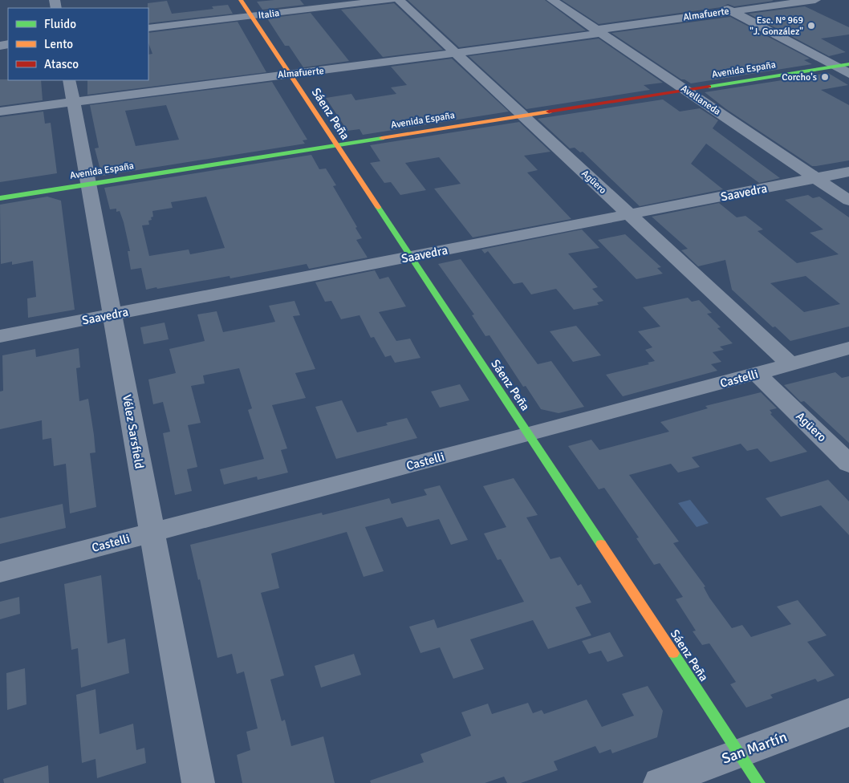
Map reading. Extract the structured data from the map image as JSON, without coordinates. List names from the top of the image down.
{
  "streets": {
    "street": [
      "Italia",
      "Almafuerte",
      "Avenida España",
      "Avellaneda",
      "Sáenz Peña",
      "Agüero",
      "Saavedra",
      "Castelli",
      "Vélez Sarsfield",
      "San Martín"
    ]
  },
  "crossings": [
    ["Italia", "Sáenz Peña"],
    ["Almafuerte", "Avellaneda"],
    ["Almafuerte", "Sáenz Peña"],
    ["Almafuerte", "Agüero"],
    ["Almafuerte", "Vélez Sarsfield"],
    ["Avenida España", "Avellaneda"],
    ["Avenida España", "Sáenz Peña"],
    ["Avenida España", "Agüero"],
    ["Avenida España", "Vélez Sarsfield"],
    ["Avellaneda", "Saavedra"],
    ["Sáenz Peña", "Saavedra"],
    ["Sáenz Peña", "Castelli"],
    ["Sáenz Peña", "San Martín"],
    ["Agüero", "Saavedra"],
    ["Agüero", "Castelli"],
    ["Saavedra", "Vélez Sarsfield"],
    ["Castelli", "Vélez Sarsfield"]
  ],
  "places": ["Esc. N° 969 \"J. González\"", "Corcho's"],
  "legend": ["Fluido", "Lento", "Atasco"]
}
